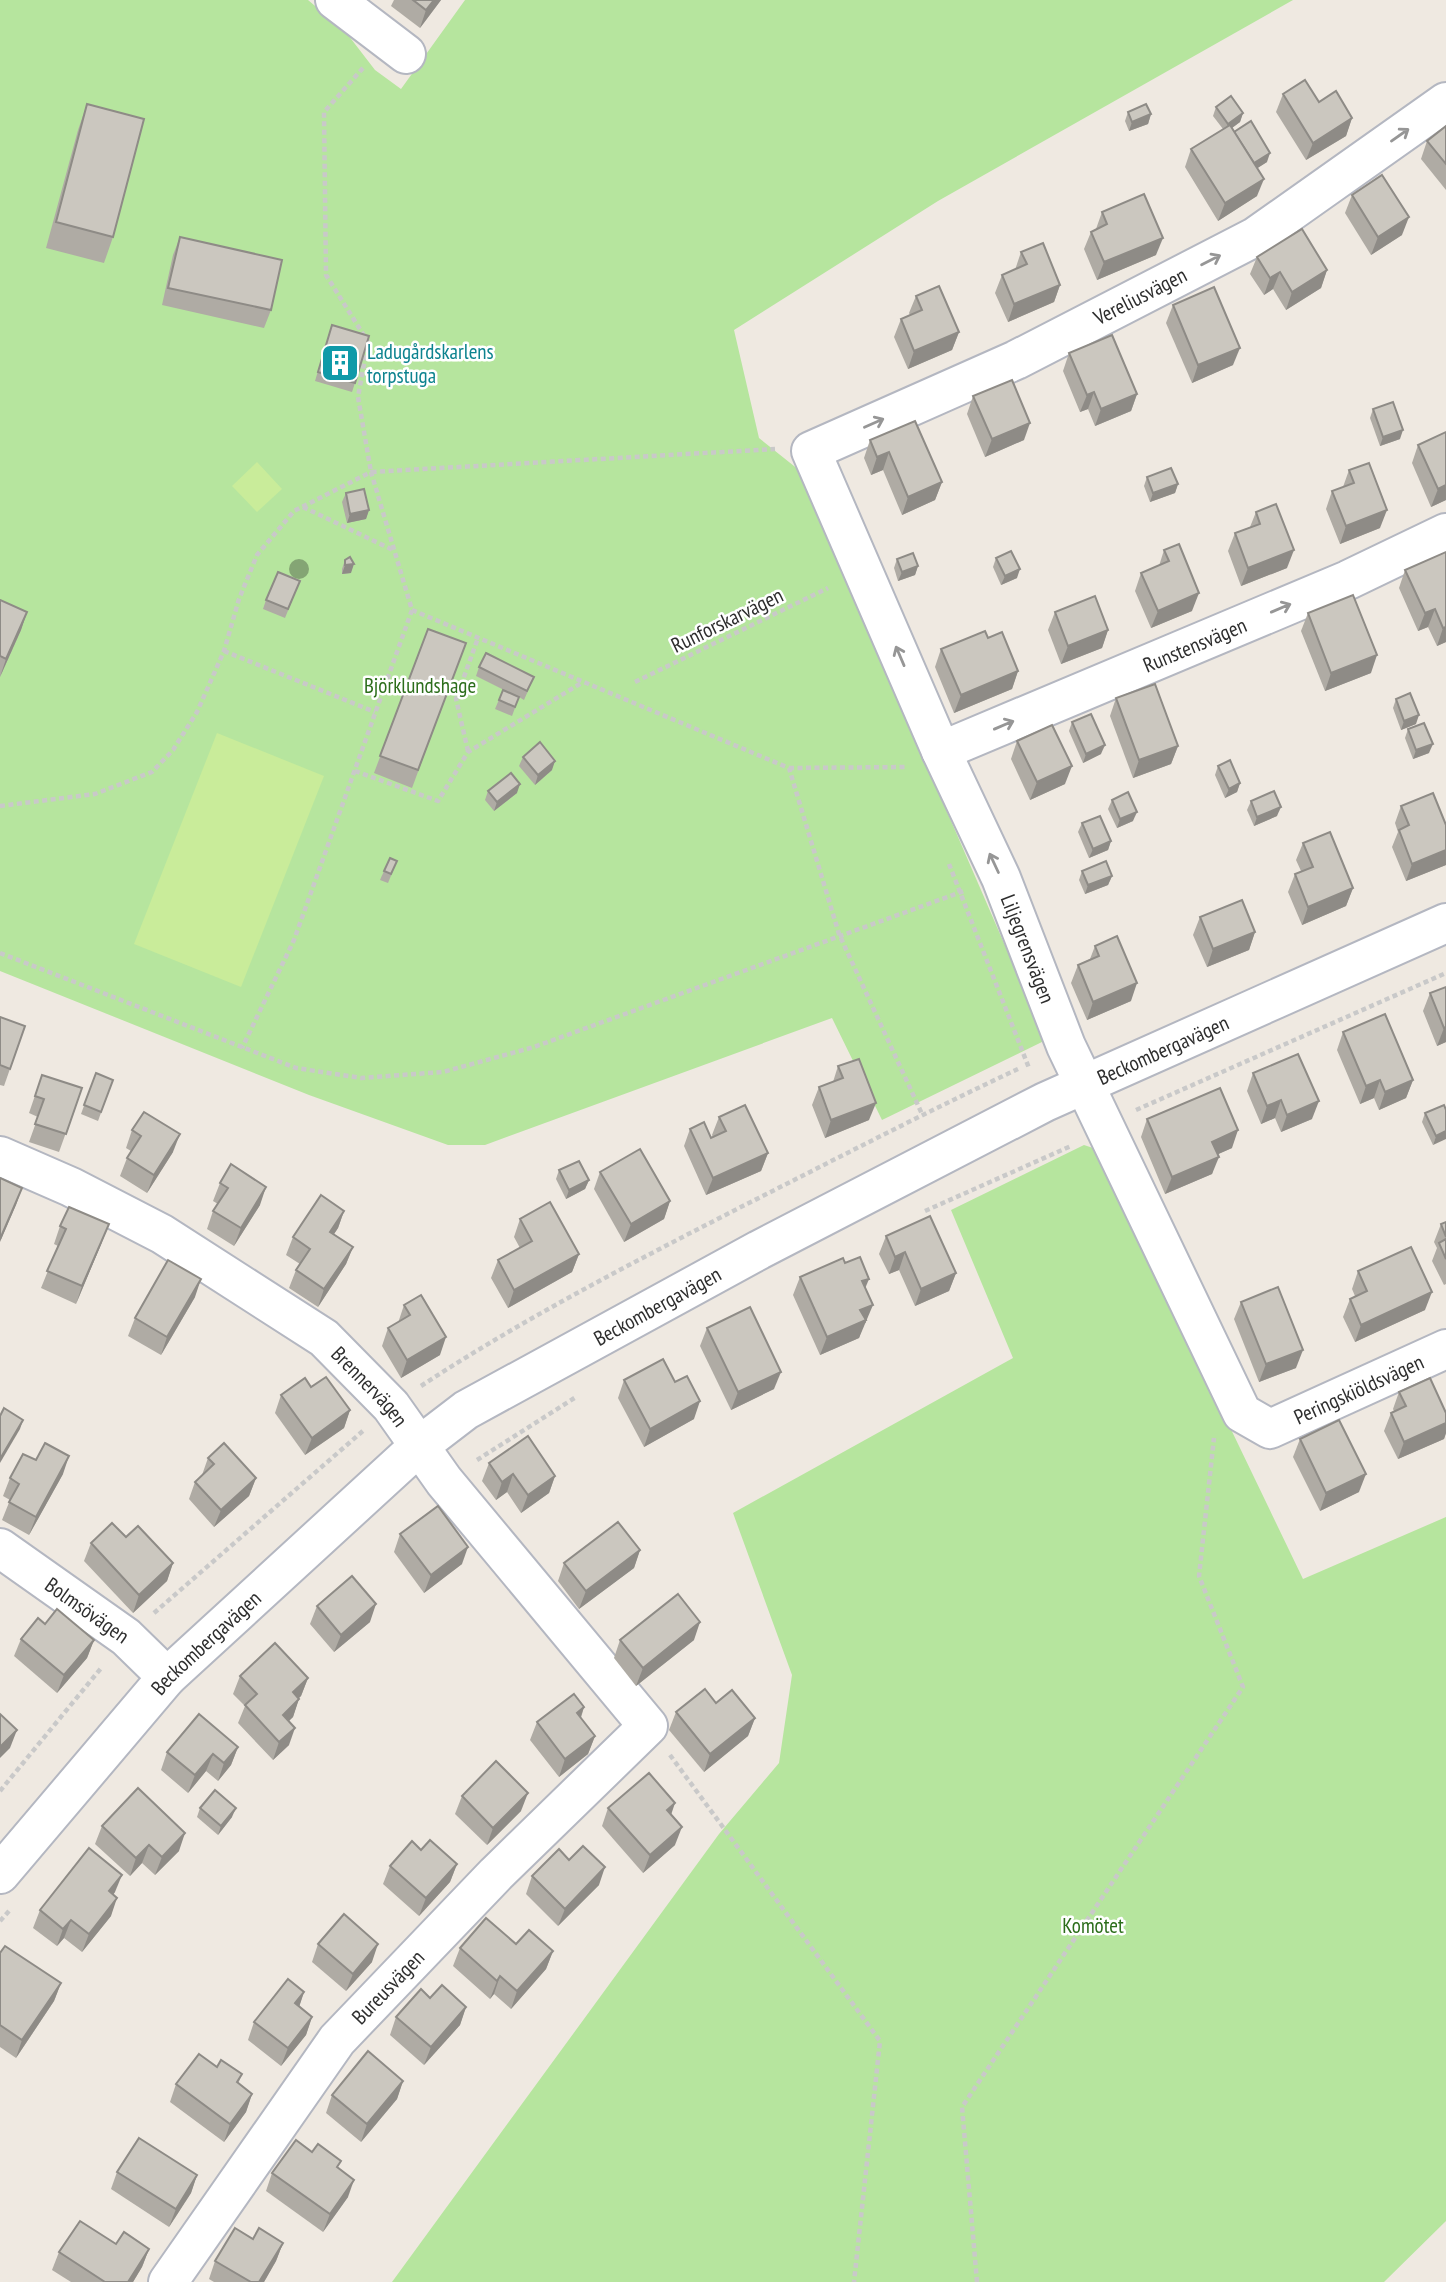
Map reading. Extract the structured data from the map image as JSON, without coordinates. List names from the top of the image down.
{
  "streets": {
    "street": [
      "Vereliusvägen",
      "Runstensvägen",
      "Liljegrensvägen",
      "Beckombergavägen",
      "Brennervägen",
      "Peringskiöldsvägen",
      "Bolmsövägen",
      "Bureusvägen"
    ],
    "path": ["Runforskarvägen"]
  },
  "crossings": [
    ["Vereliusvägen", "Liljegrensvägen"],
    ["Runstensvägen", "Liljegrensvägen"],
    ["Liljegrensvägen", "Beckombergavägen"],
    ["Liljegrensvägen", "Peringskiöldsvägen"],
    ["Beckombergavägen", "Brennervägen"],
    ["Beckombergavägen", "Bolmsövägen"],
    ["Brennervägen", "Bureusvägen"]
  ],
  "one_way": ["Vereliusvägen", "Runstensvägen", "Liljegrensvägen"],
  "parks": ["Björklundshage", "Komötet"],
  "places": {
    "building": ["Ladugårdskarlens torpstuga"]
  }
}
